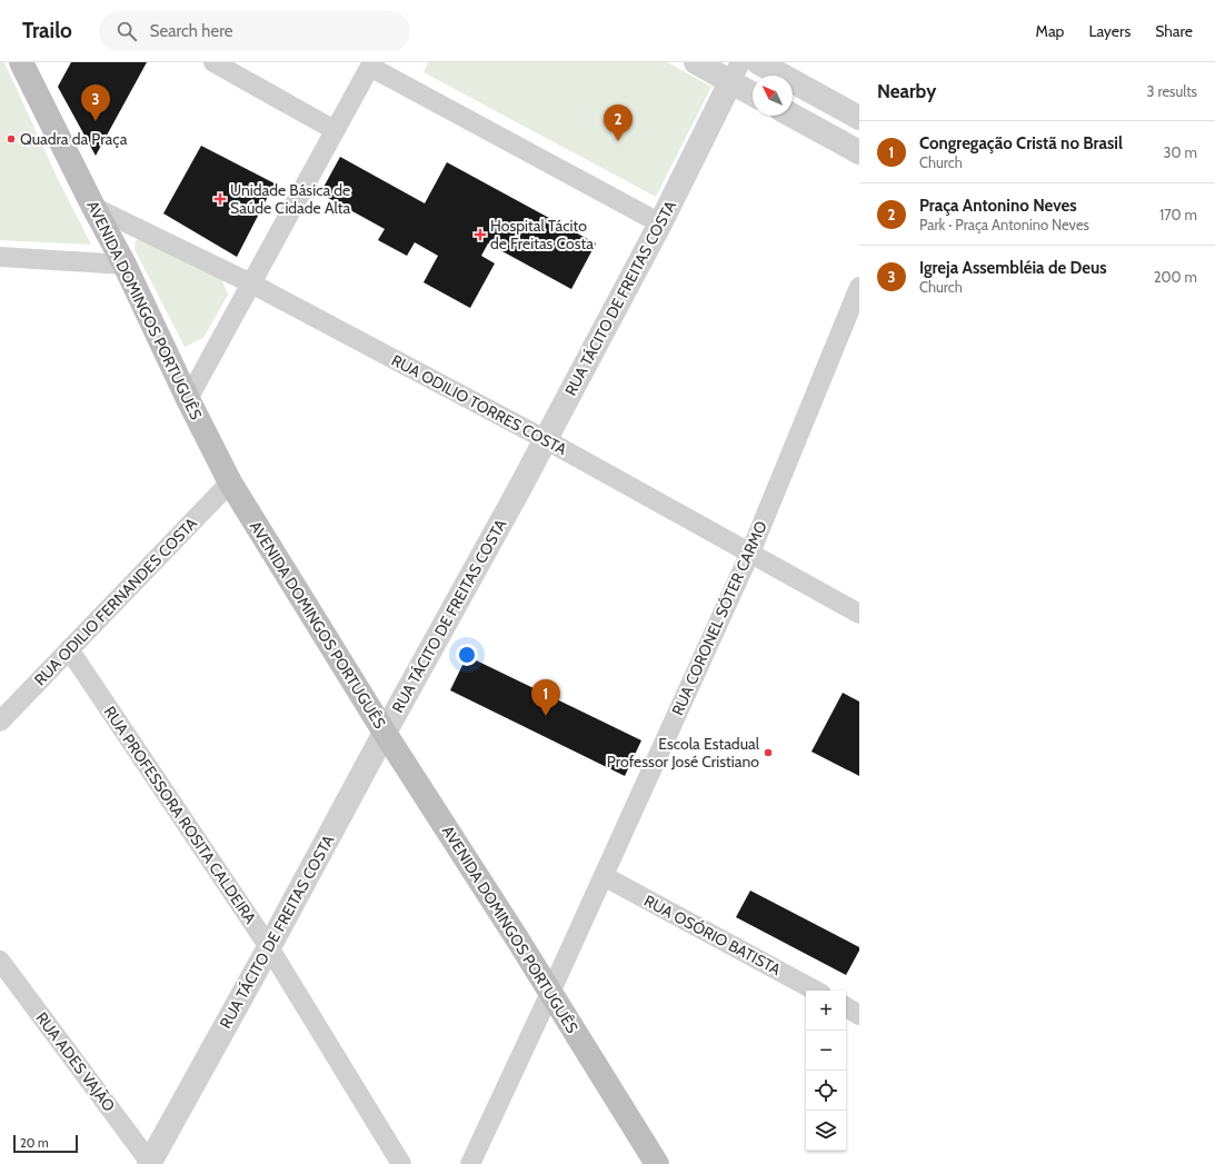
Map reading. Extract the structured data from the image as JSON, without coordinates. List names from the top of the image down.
{
  "streets": {
    "main road": ["AVENIDA DOMINGOS PORTUGUÊS"],
    "street": [
      "RUA TÁCITO DE FREITAS COSTA",
      "RUA ODILIO TORRES COSTA",
      "RUA ODILIO FERNANDES COSTA",
      "RUA CORONEL SÓTER CARMO",
      "RUA PROFESSORA ROSITA CALDEIRA",
      "RUA OSÓRIO BATISTA",
      "RUA ADES VAJÃO"
    ]
  },
  "crossings": [
    ["RUA TÁCITO DE FREITAS COSTA", "AVENIDA DOMINGOS PORTUGUÊS"],
    ["RUA TÁCITO DE FREITAS COSTA", "RUA ODILIO TORRES COSTA"],
    ["RUA TÁCITO DE FREITAS COSTA", "RUA PROFESSORA ROSITA CALDEIRA"],
    ["RUA TÁCITO DE FREITAS COSTA", "RUA ADES VAJÃO"],
    ["AVENIDA DOMINGOS PORTUGUÊS", "RUA ODILIO TORRES COSTA"],
    ["AVENIDA DOMINGOS PORTUGUÊS", "RUA ODILIO FERNANDES COSTA"],
    ["AVENIDA DOMINGOS PORTUGUÊS", "RUA CORONEL SÓTER CARMO"],
    ["RUA ODILIO TORRES COSTA", "RUA CORONEL SÓTER CARMO"],
    ["RUA ODILIO FERNANDES COSTA", "RUA PROFESSORA ROSITA CALDEIRA"],
    ["RUA CORONEL SÓTER CARMO", "RUA OSÓRIO BATISTA"]
  ],
  "places": {
    "other": ["Quadra da Praça", "Escola Estadual Professor José Cristiano"],
    "health": ["Unidade Básica de Saúde Cidade Alta", "Hospital Tácito de Freitas Costa"]
  },
  "scale_bar": "20 m",
  "north": "top left",
  "page": {
    "header": "Trailo",
    "search": "Search here",
    "nav": ["Map", "Layers", "Share"],
    "heading": ["Nearby", "3 results"],
    "pins": ["3", "2", "1"],
    "list": [
      {
        "mark": "1",
        "name": "Congregação Cristã no Brasil",
        "note": "Church",
        "value": "30 m"
      },
      {
        "mark": "2",
        "name": "Praça Antonino Neves",
        "note": "Park · Praça Antonino Neves",
        "value": "170 m"
      },
      {
        "mark": "3",
        "name": "Igreja Assembléia de Deus",
        "note": "Church",
        "value": "200 m"
      }
    ],
    "map_buttons": ["+", "−"],
    "scale": "20 m"
  }
}
